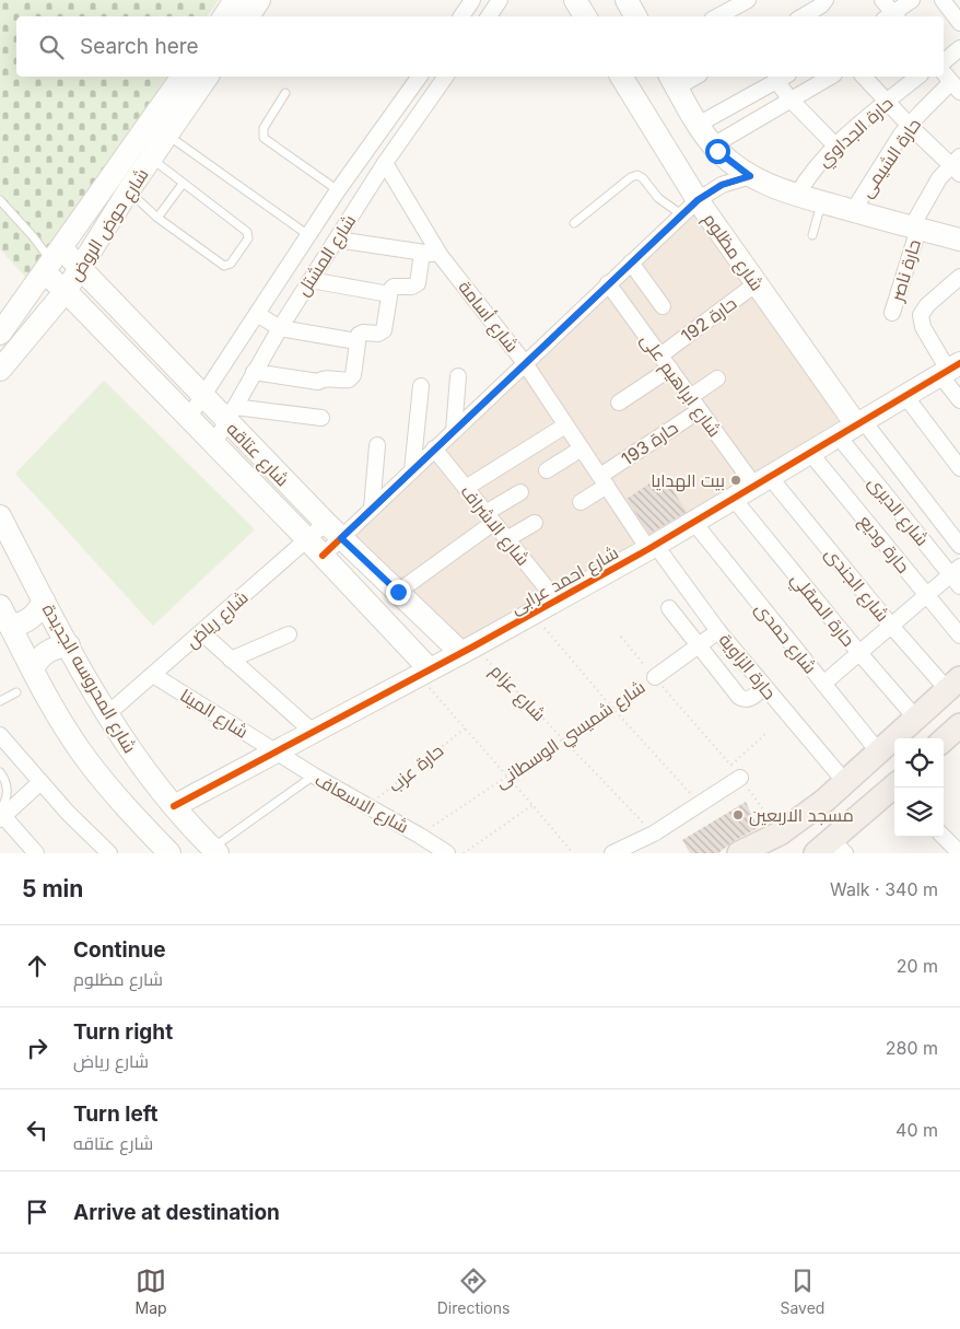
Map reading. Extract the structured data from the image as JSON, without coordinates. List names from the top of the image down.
{
  "streets": {
    "street": [
      "حارة الجداوي",
      "حارة الشيمى",
      "شارع حوض الروض",
      "شارع مظلوم",
      "شارع المشتل",
      "حارة ناصر",
      "شارع أسامة",
      "حارة 192",
      "شارع ابراهيم على",
      "حارة 193",
      "شارع عتاقه",
      "شارع الديرى",
      "شارع الاشراف",
      "حارة وديع",
      "شارع احمد عرابى",
      "شارع الجندى",
      "حارة الصقلي",
      "شارع رياض",
      "شارع حمدى",
      "حارة الزاوية",
      "شارع المحروسه الجديدة",
      "شارع المينا",
      "شارع شميسي الوسطانى",
      "شارع الاسعاف"
    ],
    "path": ["شارع عزام", "حارة عزب"]
  },
  "crossings": [
    ["شارع حوض الروض", "شارع عتاقه"],
    ["شارع مظلوم", "حارة 192"],
    ["شارع مظلوم", "شارع الديرى"],
    ["شارع مظلوم", "شارع احمد عرابى"],
    ["شارع مظلوم", "شارع رياض"],
    ["شارع المشتل", "شارع أسامة"],
    ["شارع المشتل", "شارع عتاقه"],
    ["شارع أسامة", "حارة 193"],
    ["شارع أسامة", "شارع احمد عرابى"],
    ["شارع أسامة", "شارع رياض"],
    ["شارع أسامة", "حارة الزاوية"],
    ["حارة 192", "شارع ابراهيم على"],
    ["شارع ابراهيم على", "حارة 193"],
    ["شارع ابراهيم على", "شارع احمد عرابى"],
    ["شارع ابراهيم على", "شارع الجندى"],
    ["شارع ابراهيم على", "شارع رياض"],
    ["شارع عتاقه", "شارع احمد عرابى"],
    ["شارع عتاقه", "شارع رياض"],
    ["شارع عتاقه", "شارع عزام"],
    ["شارع الديرى", "شارع احمد عرابى"],
    ["شارع الاشراف", "شارع احمد عرابى"],
    ["شارع الاشراف", "شارع رياض"],
    ["حارة وديع", "شارع احمد عرابى"],
    ["شارع احمد عرابى", "شارع الجندى"],
    ["شارع احمد عرابى", "حارة الصقلي"],
    ["شارع احمد عرابى", "شارع حمدى"],
    ["شارع احمد عرابى", "حارة الزاوية"],
    ["شارع احمد عرابى", "شارع المحروسه الجديدة"],
    ["شارع احمد عرابى", "شارع عزام"],
    ["شارع احمد عرابى", "شارع المينا"],
    ["شارع احمد عرابى", "شارع الاسعاف"],
    ["شارع رياض", "شارع المحروسه الجديدة"],
    ["شارع رياض", "شارع المينا"],
    ["حارة الزاوية", "شارع شميسي الوسطانى"],
    ["شارع عزام", "شارع شميسي الوسطانى"],
    ["شارع المينا", "شارع الاسعاف"],
    ["شارع شميسي الوسطانى", "شارع الاسعاف"],
    ["حارة عزب", "شارع الاسعاف"]
  ],
  "places": ["بيت الهدايا", "مسجد الاربعين"],
  "page": {
    "search": "Search here",
    "heading": ["5 min", "Walk · 340 m"],
    "list": [
      ["Continue", "شارع مظلوم", "20 m"],
      ["Turn right", "شارع رياض", "280 m"],
      ["Turn left", "شارع عتاقه", "40 m"],
      "Arrive at destination"
    ],
    "nav": ["Map", "Directions", "Saved"]
  }
}
